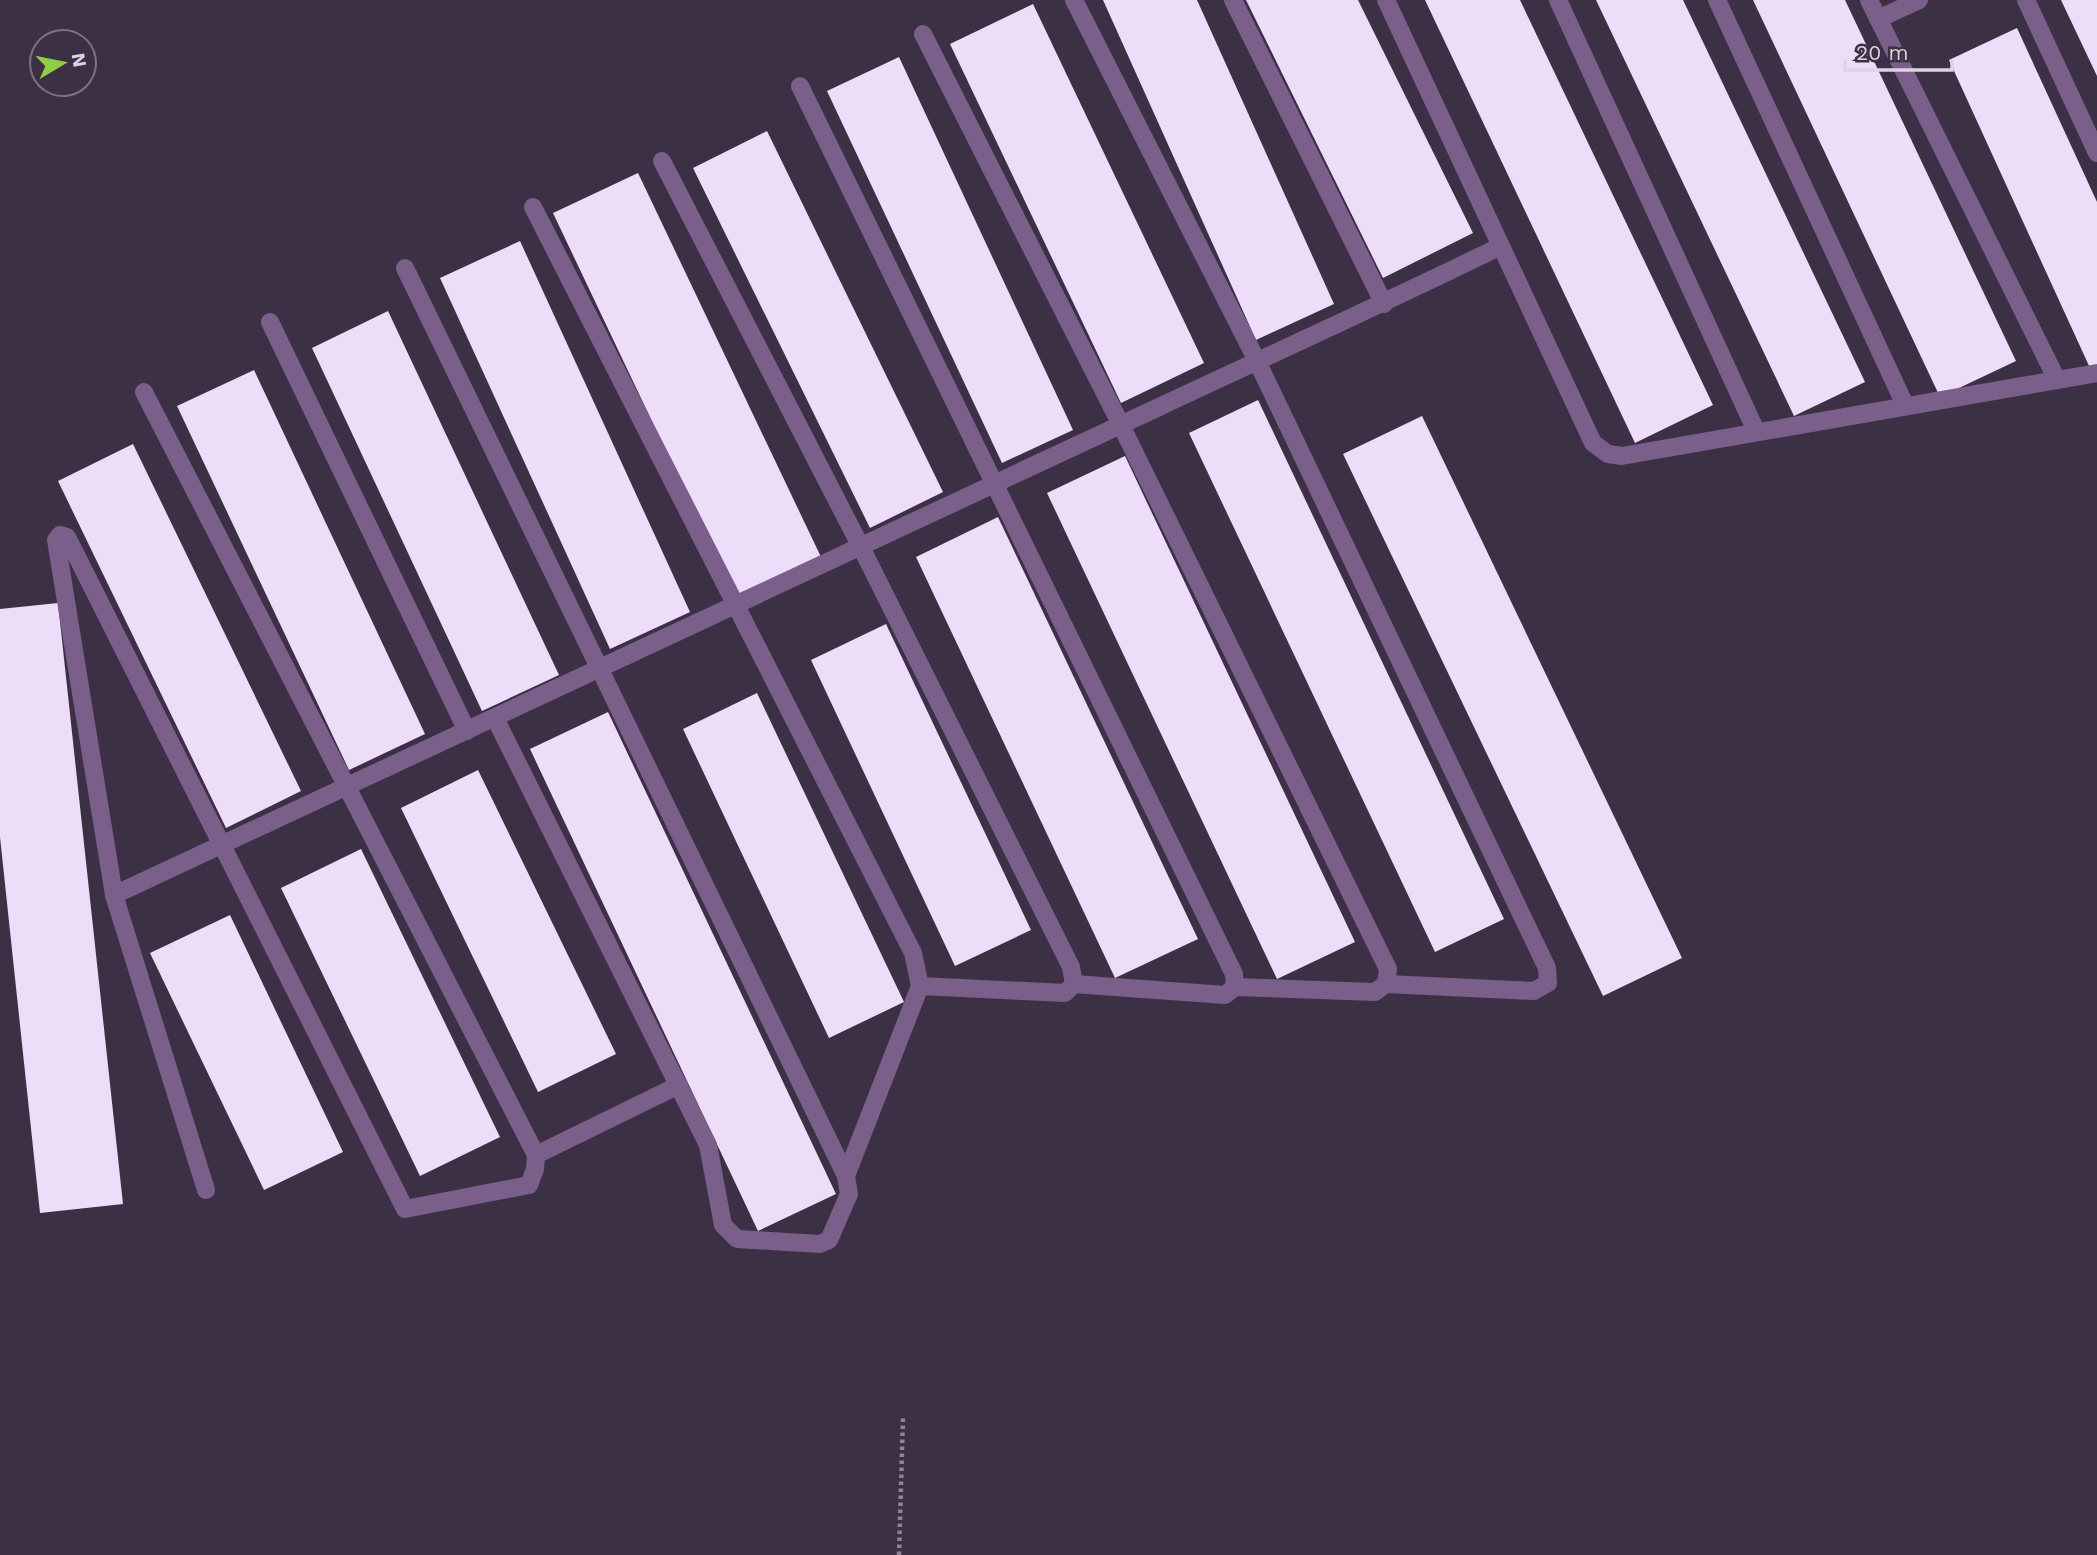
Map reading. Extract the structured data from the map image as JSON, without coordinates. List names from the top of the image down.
{
  "scale_bar": "20 m",
  "north": "right"
}
